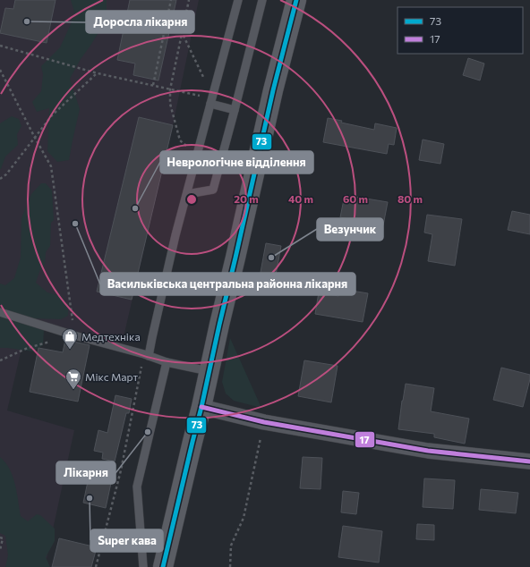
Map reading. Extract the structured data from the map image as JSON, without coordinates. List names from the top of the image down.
{
  "places": {
    "other": [
      "Доросла лікарня",
      "Неврологічне відділення",
      "Васильківська центральна районна лікарня",
      "Везунчик",
      "Лікарня",
      "Super кава"
    ],
    "shop": ["Медтехніка"],
    "supermarket": ["Мікс Март"]
  },
  "lines": ["transit line 73", "transit line 17"],
  "legend": ["73", "17"],
  "rings": [
    "20 m",
    "40 m",
    "60 m",
    "80 m"
  ]
}
